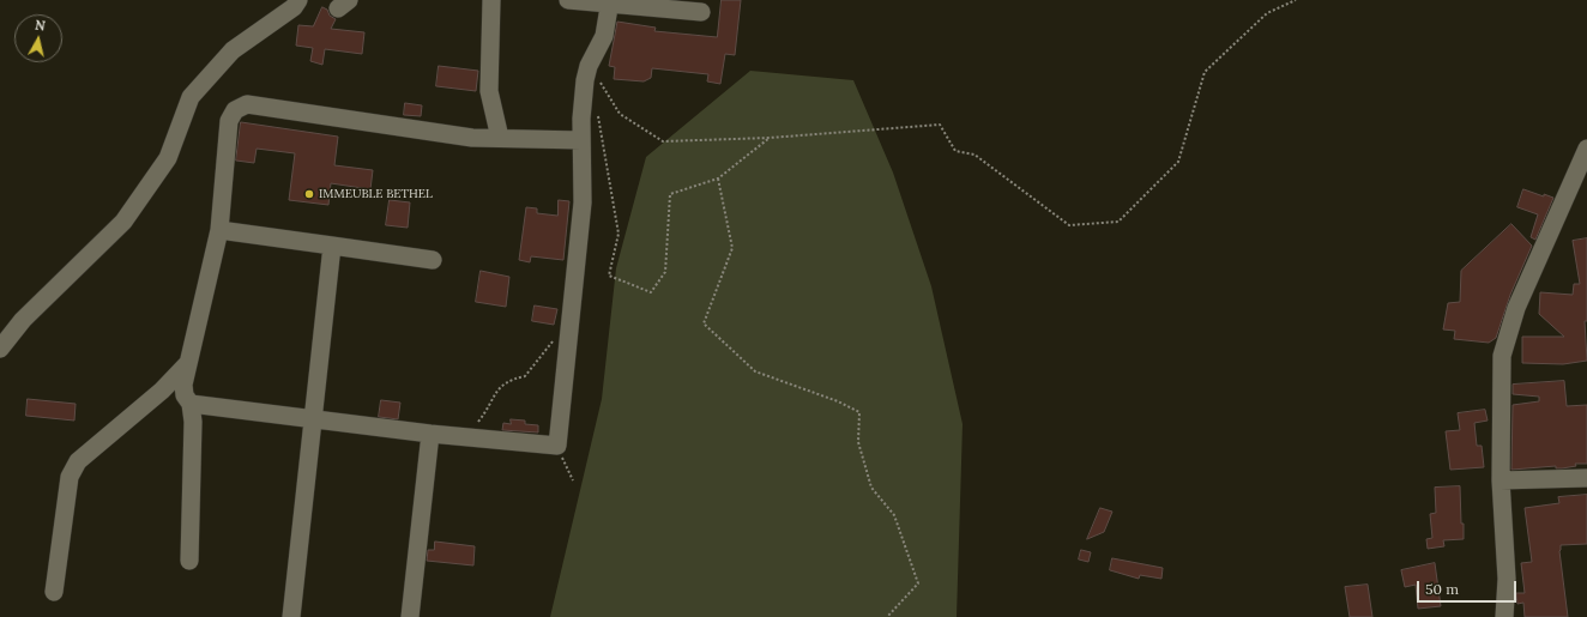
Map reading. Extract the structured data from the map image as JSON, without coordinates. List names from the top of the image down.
{
  "places": ["IMMEUBLE BETHEL"],
  "scale_bar": "50 m",
  "north": "top"
}
